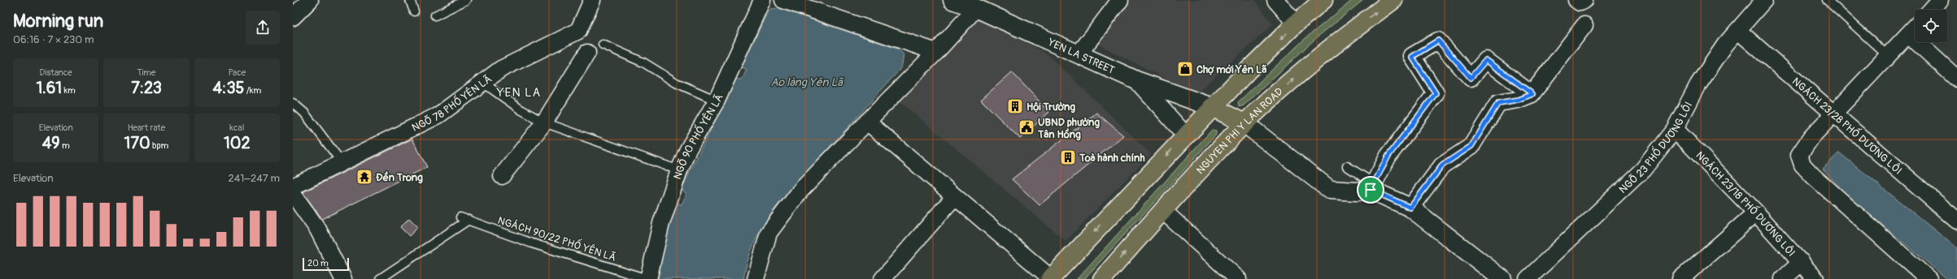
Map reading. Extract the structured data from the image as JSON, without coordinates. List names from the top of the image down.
{
  "streets": {
    "main road": ["NGUYEN PHI Y LAN ROAD"],
    "street": [
      "YEN LA STREET",
      "NGÕ 78 PHỐ YÊN LÃ",
      "NGÁCH 23/28 PHỐ DƯƠNG LÔI",
      "NGÕ 90 PHỐ YÊN LÃ",
      "NGÕ 23 PHỐ DƯƠNG LÔI",
      "NGÁCH 23/18 PHỐ DƯƠNG LÔI"
    ],
    "lane": ["NGÁCH 90/22 PHỐ YÊN LÃ"]
  },
  "crossings": [
    ["NGÁCH 23/28 PHỐ DƯƠNG LÔI", "NGÕ 23 PHỐ DƯƠNG LÔI"],
    ["NGÕ 90 PHỐ YÊN LÃ", "NGÁCH 90/22 PHỐ YÊN LÃ"],
    ["NGÕ 23 PHỐ DƯƠNG LÔI", "NGÁCH 23/18 PHỐ DƯƠNG LÔI"]
  ],
  "districts": ["YEN LA"],
  "water": ["Ao làng Yên Lã"],
  "places": {
    "shop": ["Chợ mới Yên Lã"],
    "building": ["Hội Trường", "Toà hành chính"],
    "public building": ["UBND phường Tân Hồng"],
    "temple": ["Đền Trong"]
  },
  "scale_bar": "20 m",
  "page": {
    "heading": ["Morning run", "06:16 · 7 × 230 m"],
    "stats": [
      ["Distance", "1.61 km"],
      ["Time", "7:23"],
      ["Pace", "4:35 /km"],
      ["Elevation", "49 m"],
      ["Heart rate", "170 bpm"],
      ["kcal", "102"]
    ],
    "chart": ["Elevation", "241–247 m"],
    "scale": "20 m"
  }
}
